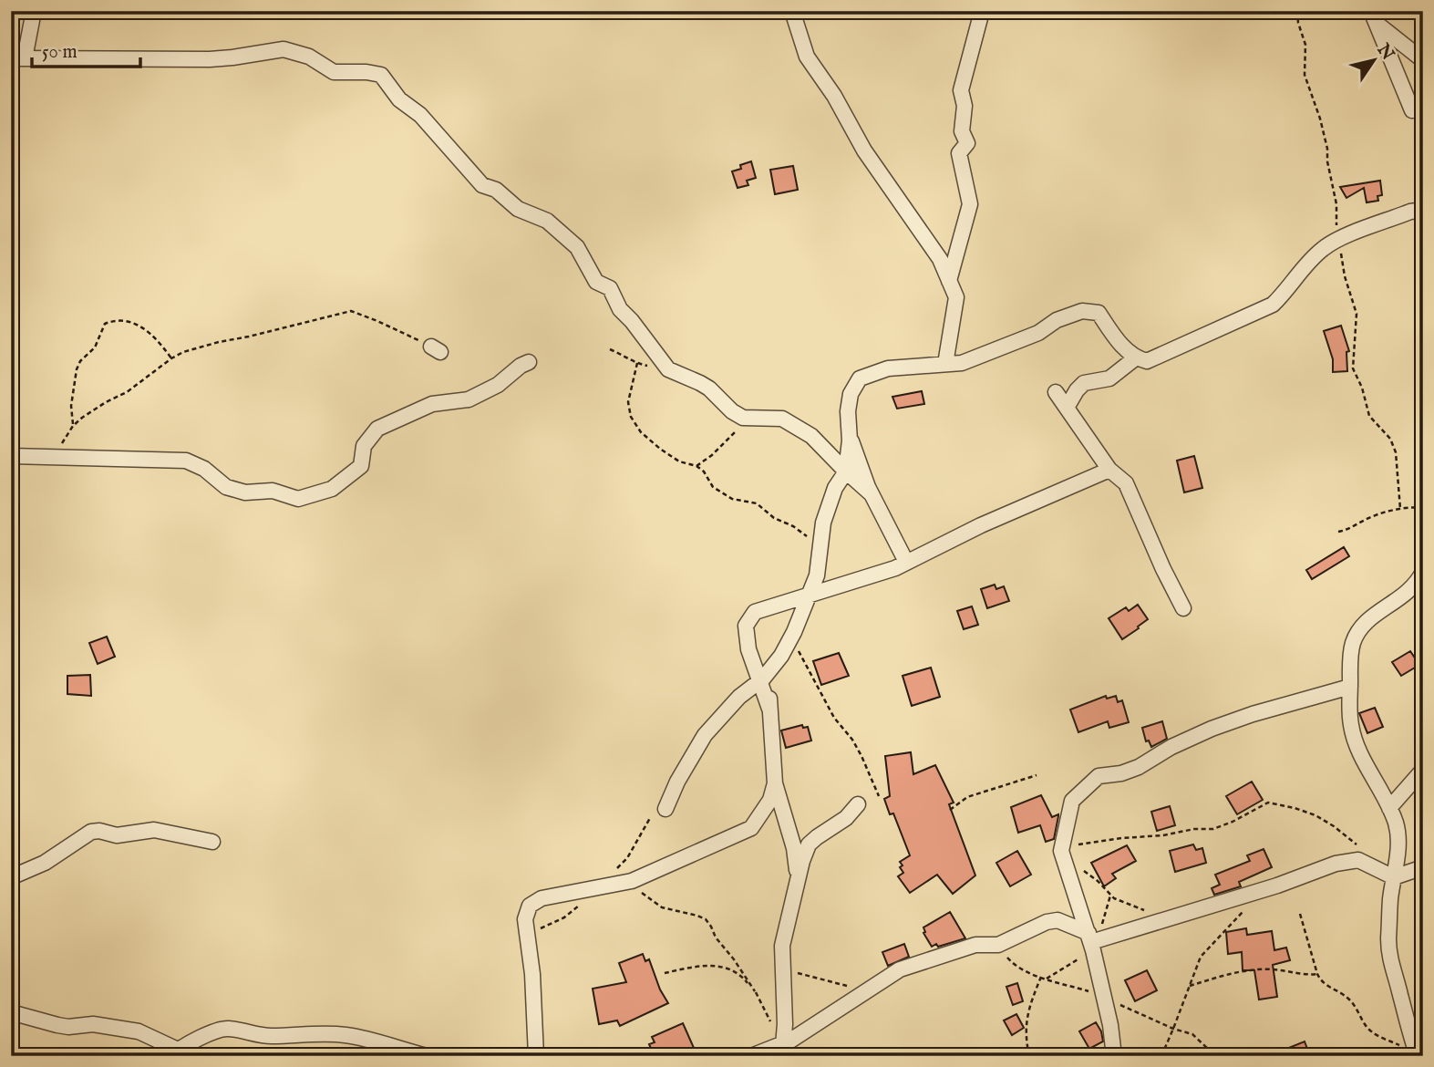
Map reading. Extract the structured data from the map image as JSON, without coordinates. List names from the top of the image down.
{
  "scale_bar": "50 m",
  "north": "top right"
}
